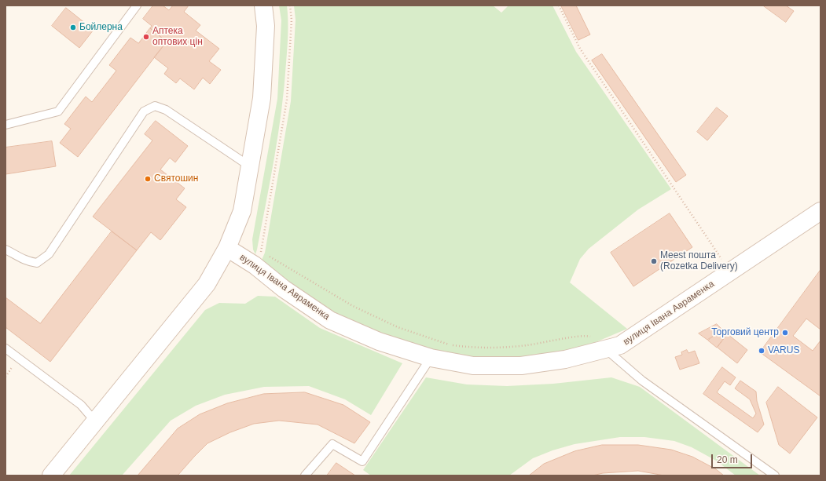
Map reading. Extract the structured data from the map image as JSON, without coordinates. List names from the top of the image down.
{
  "streets": {
    "street": ["вулиця Івана Авраменка"]
  },
  "places": [
    "Бойлерна",
    "Аптека оптових цін",
    "Святошин",
    "Meest пошта (Rozetka Delivery)",
    "Торговий центр",
    "VARUS"
  ],
  "scale_bar": "20 m"
}
